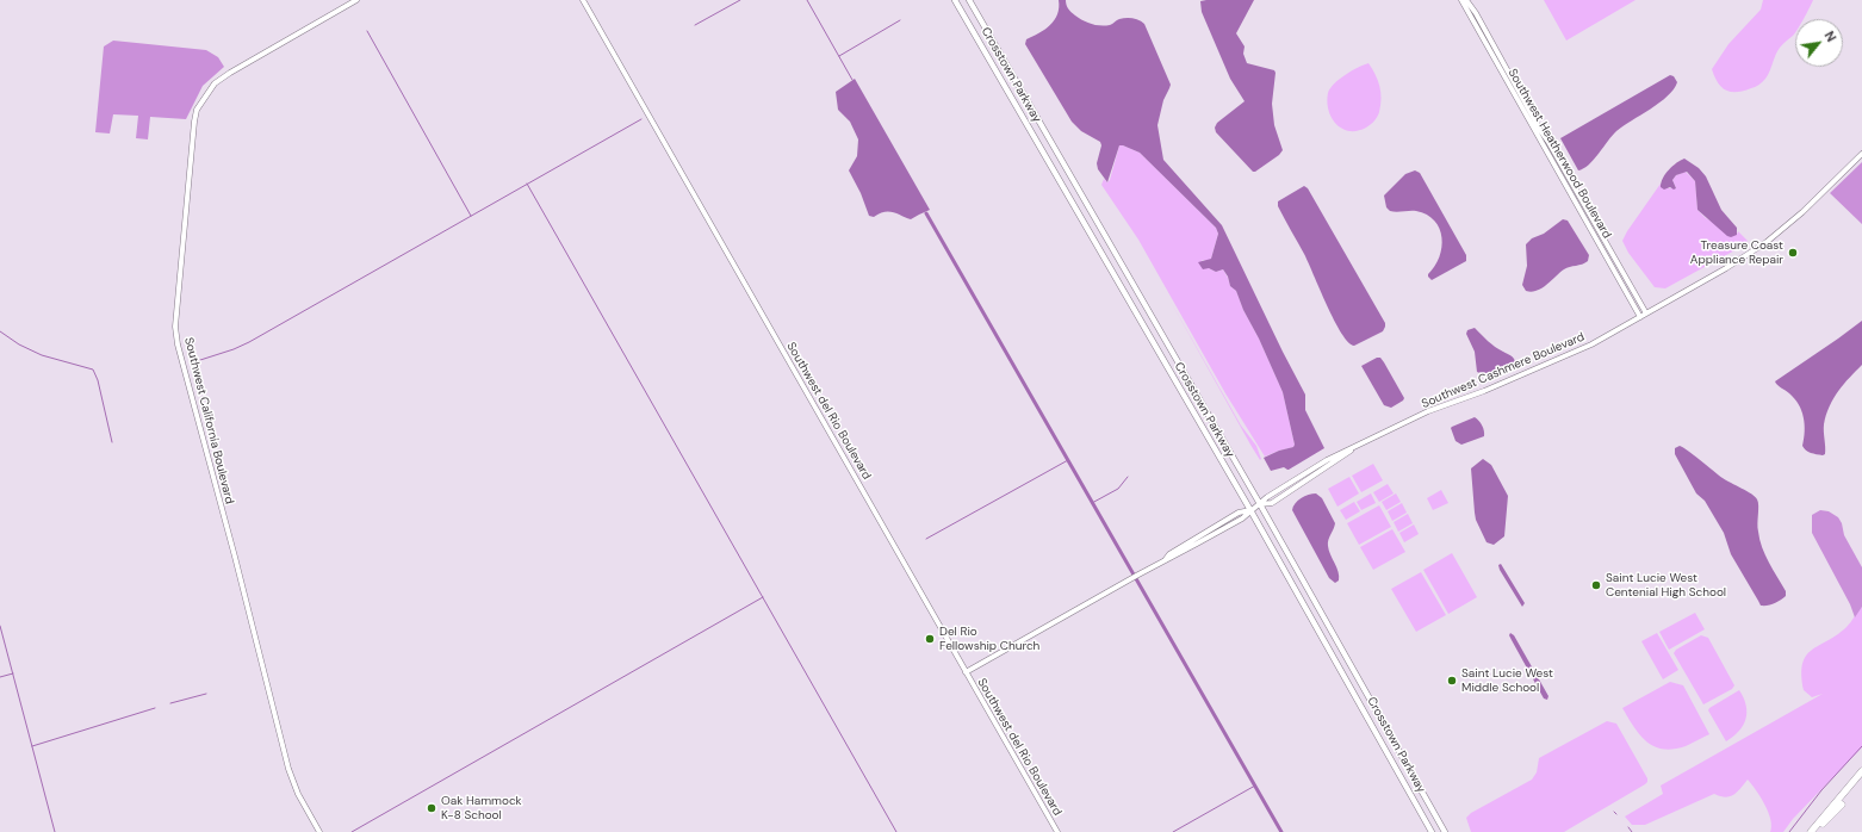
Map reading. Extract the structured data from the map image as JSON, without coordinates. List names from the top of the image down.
{
  "streets": {
    "main road": ["Crosstown Parkway"],
    "street": [
      "Southwest Heatherwood Boulevard",
      "Southwest Cashmere Boulevard",
      "Southwest del Rio Boulevard",
      "Southwest California Boulevard"
    ]
  },
  "crossings": [
    ["Crosstown Parkway", "Southwest Cashmere Boulevard"],
    ["Southwest Heatherwood Boulevard", "Southwest Cashmere Boulevard"],
    ["Southwest Cashmere Boulevard", "Southwest del Rio Boulevard"]
  ],
  "places": [
    "Treasure Coast Appliance Repair",
    "Saint Lucie West Centenial High School",
    "Del Rio Fellowship Church",
    "Saint Lucie West Middle School",
    "Oak Hammock K-8 School"
  ],
  "north": "top right"
}
